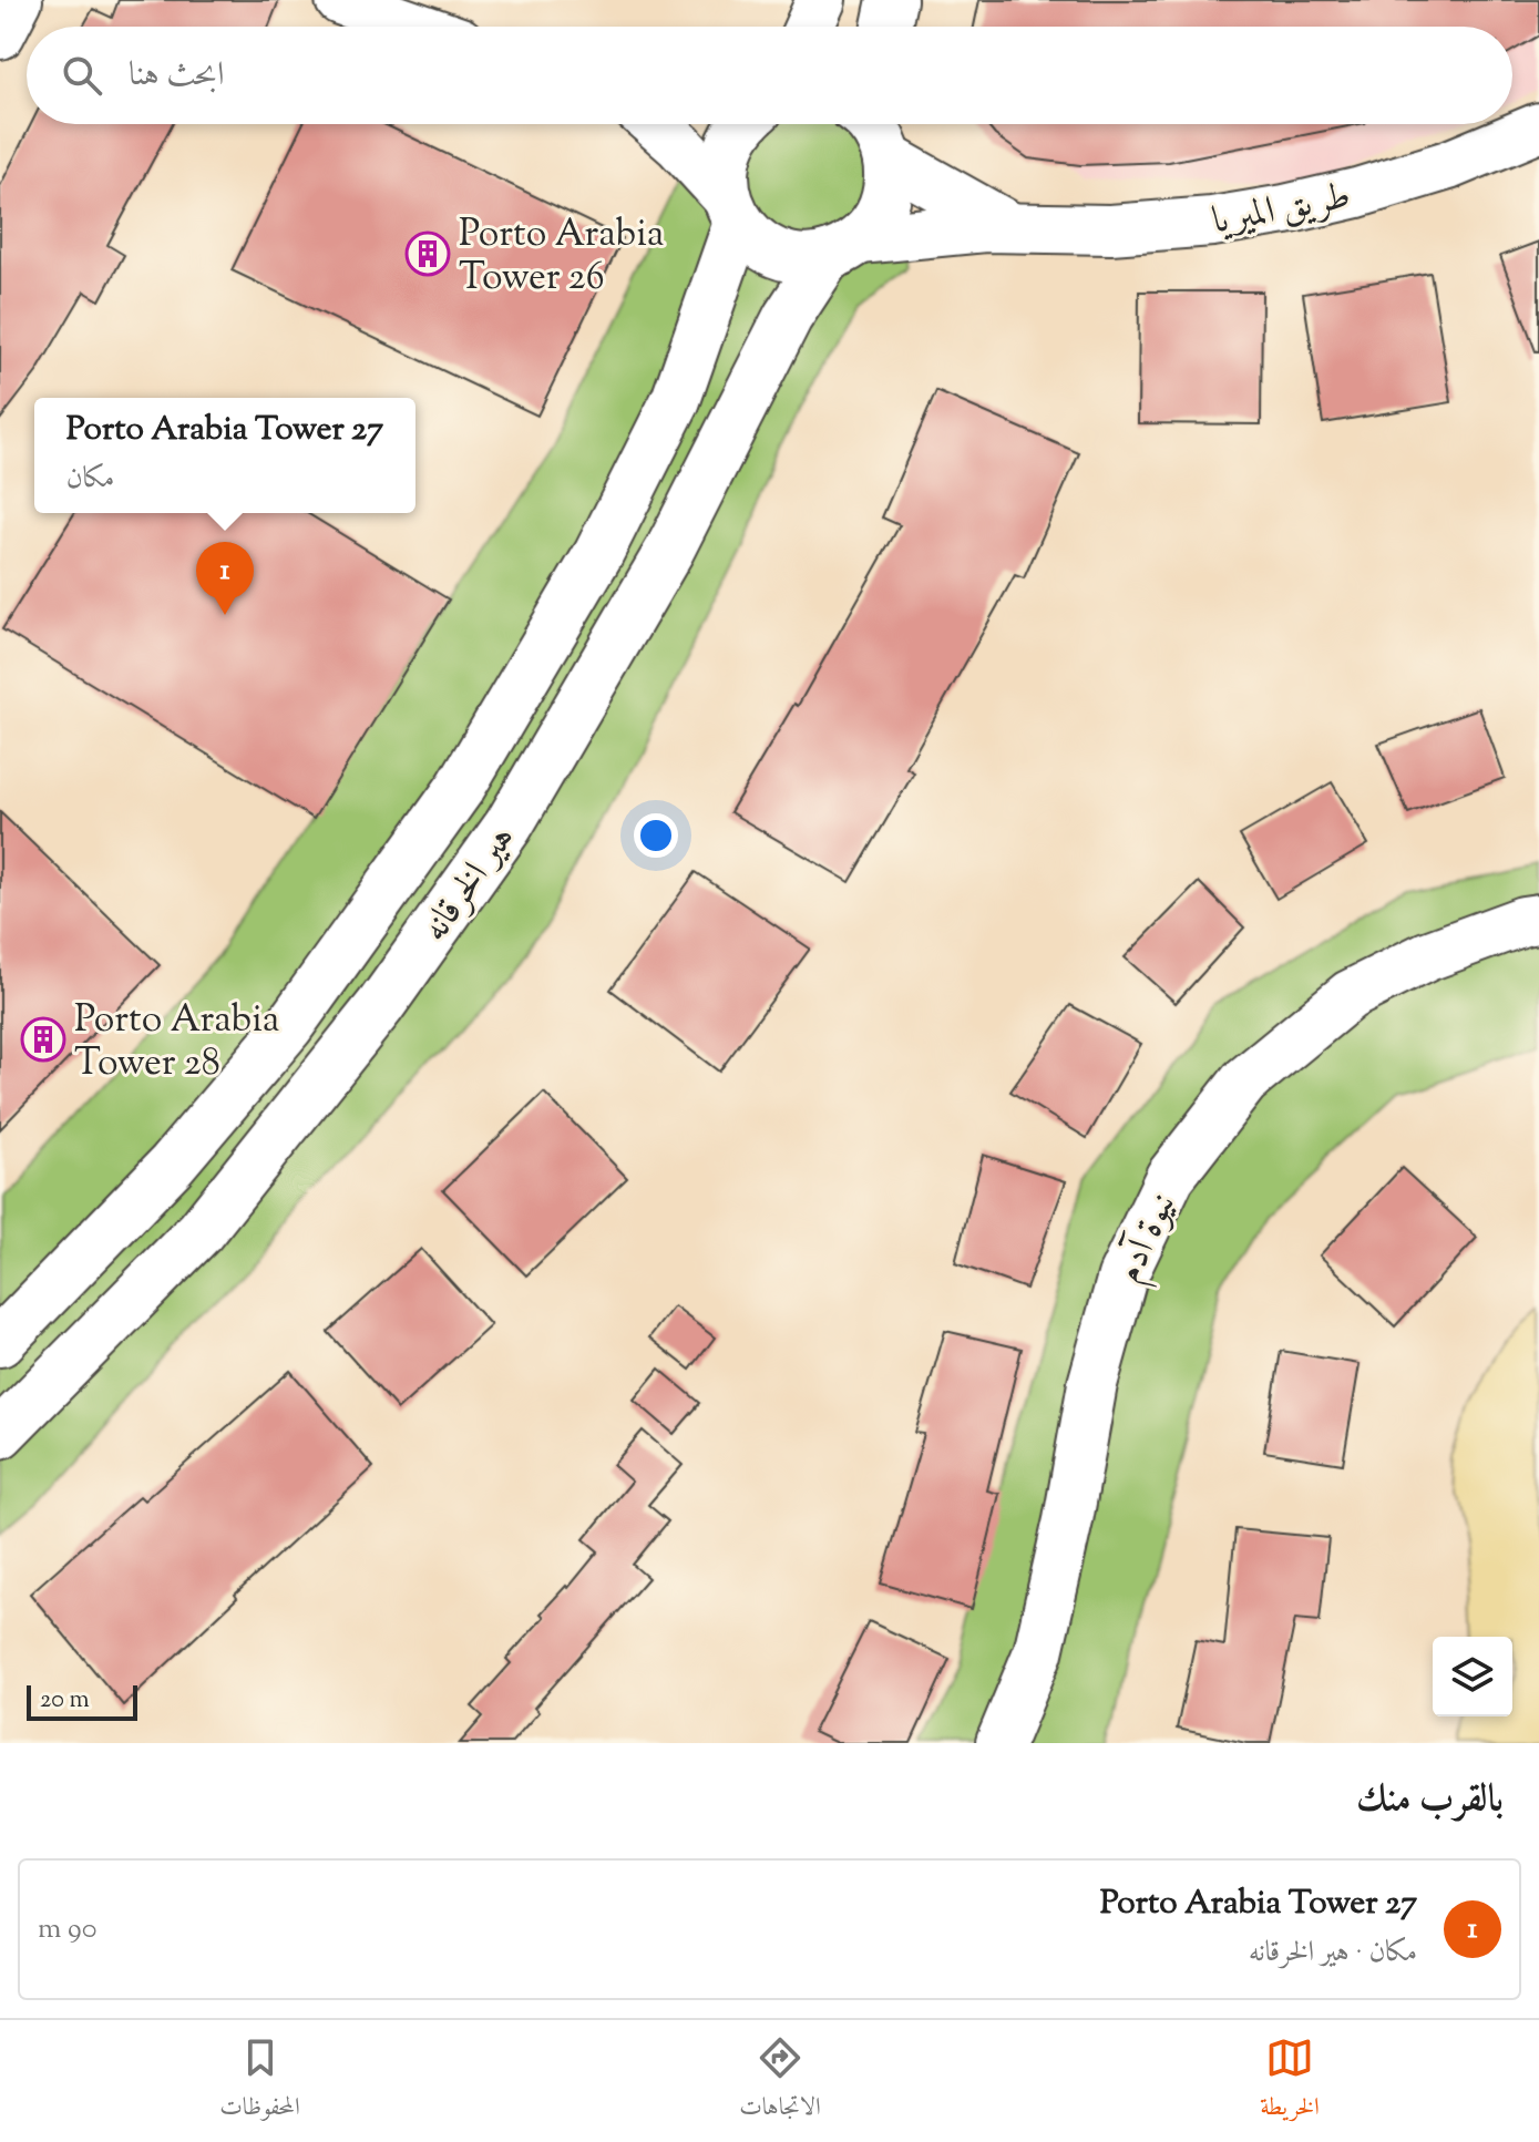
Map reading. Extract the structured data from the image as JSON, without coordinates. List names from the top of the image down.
{
  "streets": {
    "street": ["طريق الميريا", "هير الخرقانه", "نيوة آدم"]
  },
  "crossings": [
    ["طريق الميريا", "هير الخرقانه"]
  ],
  "places": {
    "building": ["Porto Arabia Tower 26", "Porto Arabia Tower 28"]
  },
  "scale_bar": "20 m",
  "page": {
    "search": "ابحث هنا",
    "popup": ["Porto Arabia Tower 27", "مكان"],
    "pins": "1",
    "scale": "20 m",
    "heading": "بالقرب منك",
    "list": [
      {
        "mark": "1",
        "name": "Porto Arabia Tower 27",
        "note": "مكان · هير الخرقانه",
        "value": "90 m"
      }
    ],
    "nav": ["الخريطة", "الاتجاهات", "المحفوظات"]
  }
}
